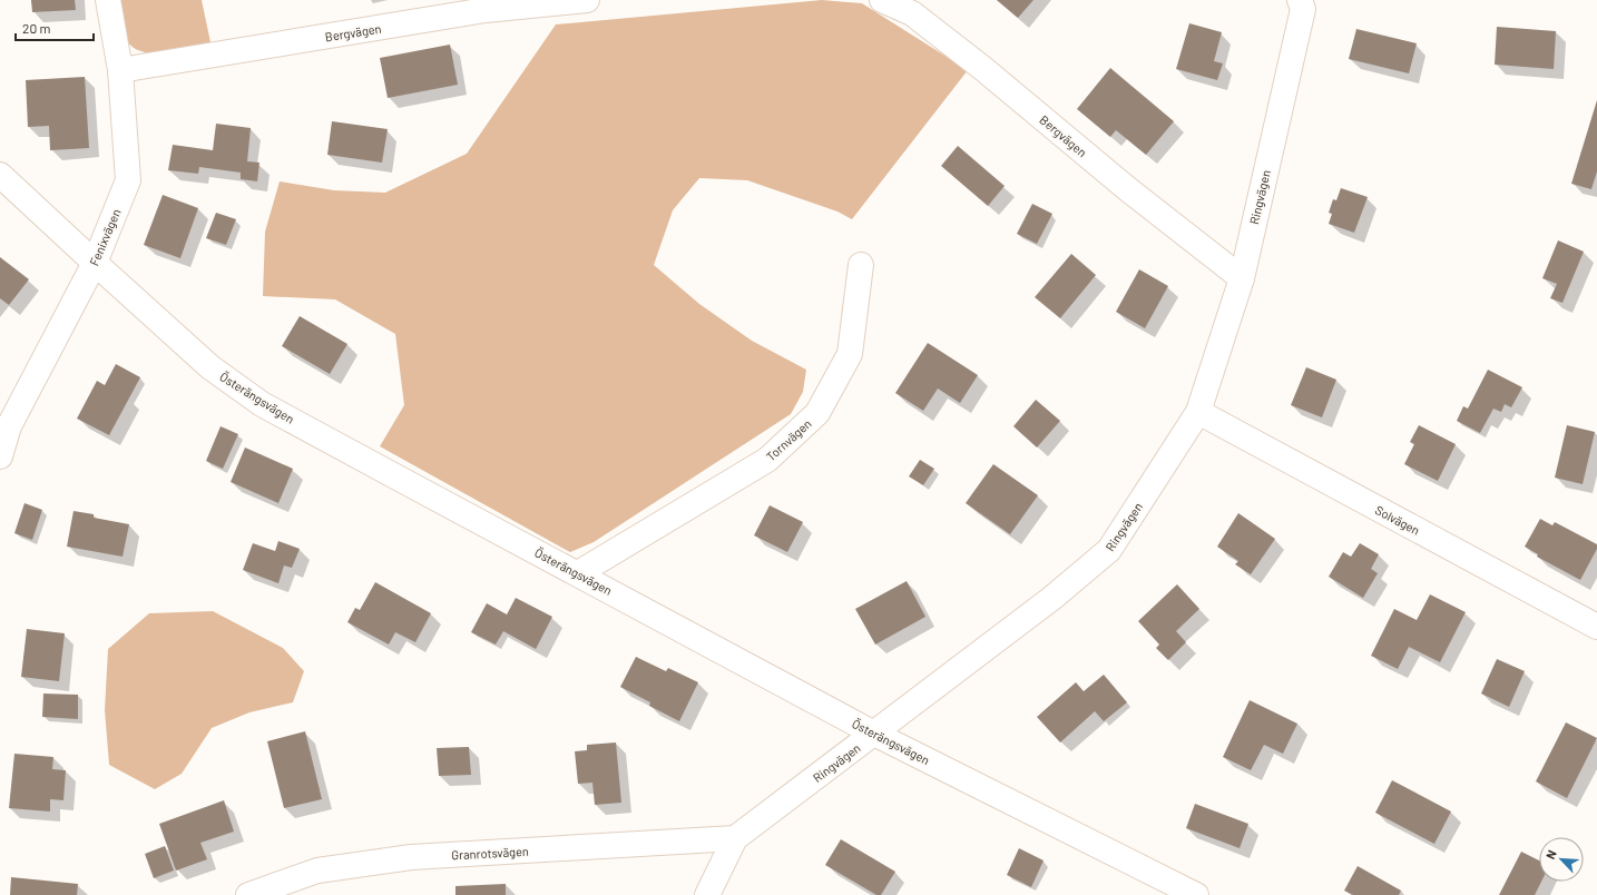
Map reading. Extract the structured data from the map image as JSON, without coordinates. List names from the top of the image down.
{
  "streets": {
    "street": [
      "Bergvägen",
      "Ringvägen",
      "Fenixvägen",
      "Österängsvägen",
      "Tornvägen",
      "Solvägen",
      "Granrotsvägen"
    ]
  },
  "crossings": [
    ["Bergvägen", "Ringvägen"],
    ["Bergvägen", "Fenixvägen"],
    ["Ringvägen", "Österängsvägen"],
    ["Ringvägen", "Solvägen"],
    ["Ringvägen", "Granrotsvägen"],
    ["Fenixvägen", "Österängsvägen"],
    ["Österängsvägen", "Tornvägen"]
  ],
  "scale_bar": "20 m",
  "north": "top left"
}
